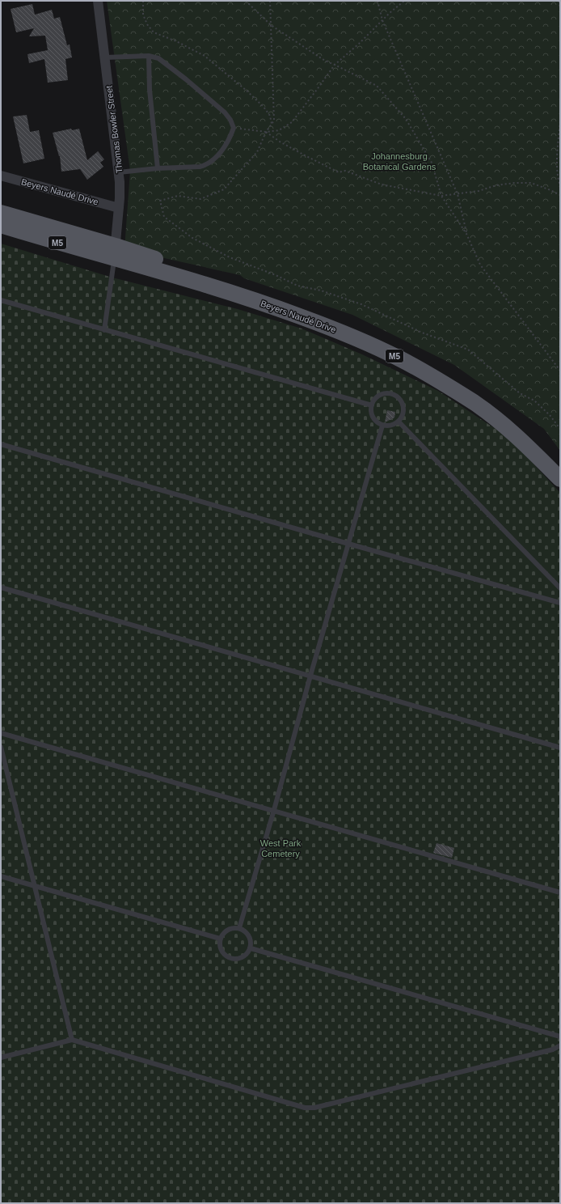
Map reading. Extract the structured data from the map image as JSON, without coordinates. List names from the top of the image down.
{
  "streets": {
    "main road": ["Beyers Naudé Drive", "M5"],
    "street": ["Thomas Bowler Street"]
  },
  "crossings": [
    ["Thomas Bowler Street", "Beyers Naudé Drive"]
  ],
  "parks": ["Johannesburg Botanical Gardens", "West Park Cemetery"]
}
